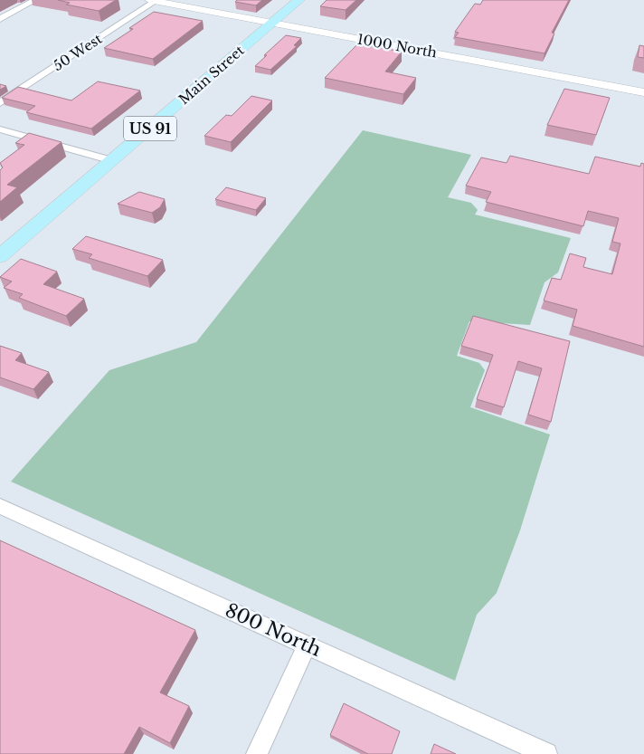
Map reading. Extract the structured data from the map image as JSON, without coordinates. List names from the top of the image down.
{
  "streets": {
    "main road": ["Main Street", "US 91"],
    "street": ["1000 North", "50 West", "800 North"]
  },
  "crossings": [
    ["1000 North", "50 West"],
    ["1000 North", "Main Street"]
  ]
}
